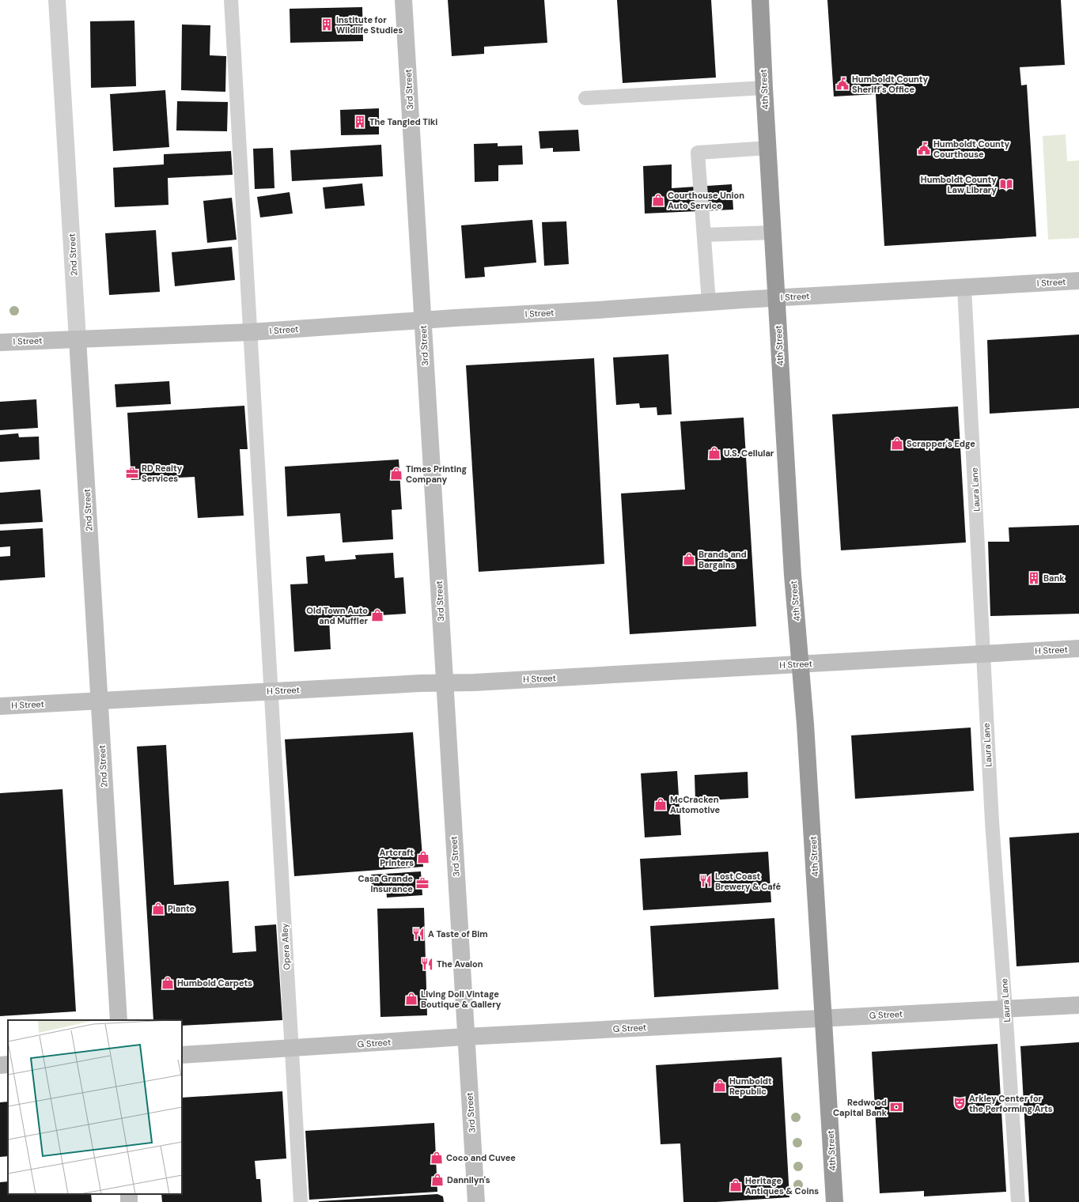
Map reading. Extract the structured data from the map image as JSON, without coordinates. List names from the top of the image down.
{
  "streets": {
    "highway": ["4th Street"],
    "street": [
      "3rd Street",
      "2nd Street",
      "I Street",
      "H Street",
      "G Street"
    ],
    "lane": ["Laura Lane", "Opera Alley"]
  },
  "crossings": [
    ["3rd Street", "I Street"],
    ["3rd Street", "H Street"],
    ["3rd Street", "G Street"],
    ["4th Street", "I Street"],
    ["4th Street", "H Street"],
    ["4th Street", "G Street"],
    ["2nd Street", "I Street"],
    ["2nd Street", "H Street"],
    ["I Street", "Laura Lane"],
    ["I Street", "Opera Alley"],
    ["Laura Lane", "H Street"],
    ["Laura Lane", "G Street"],
    ["H Street", "Opera Alley"],
    ["Opera Alley", "G Street"]
  ],
  "places": {
    "building": ["Institute for Wildlife Studies", "The Tangled Tiki", "Bank"],
    "public building": ["Humboldt County Sheriff's Office", "Humboldt County Courthouse"],
    "library": ["Humboldt County Law Library"],
    "shop": [
      "Courthouse Union Auto Service",
      "Scrapper's Edge",
      "U.S. Cellular",
      "Times Printing Company",
      "Brands and Bargains",
      "Old Town Auto and Muffler",
      "McCracken Automotive",
      "Artcraft Printers",
      "Piante",
      "Humbold Carpets",
      "Living Doll Vintage Boutique & Gallery",
      "Humboldt Republic",
      "Coco and Cuvee",
      "Dannilyn's",
      "Heritage Antiques & Coins"
    ],
    "office": ["RD Realty Services", "Casa Grande Insurance"],
    "restaurant": ["Lost Coast Brewery & Café", "A Taste of Bim", "The Avalon"],
    "theatre": ["Arkley Center for the Performing Arts"],
    "bank": ["Redwood Capital Bank"]
  }
}
